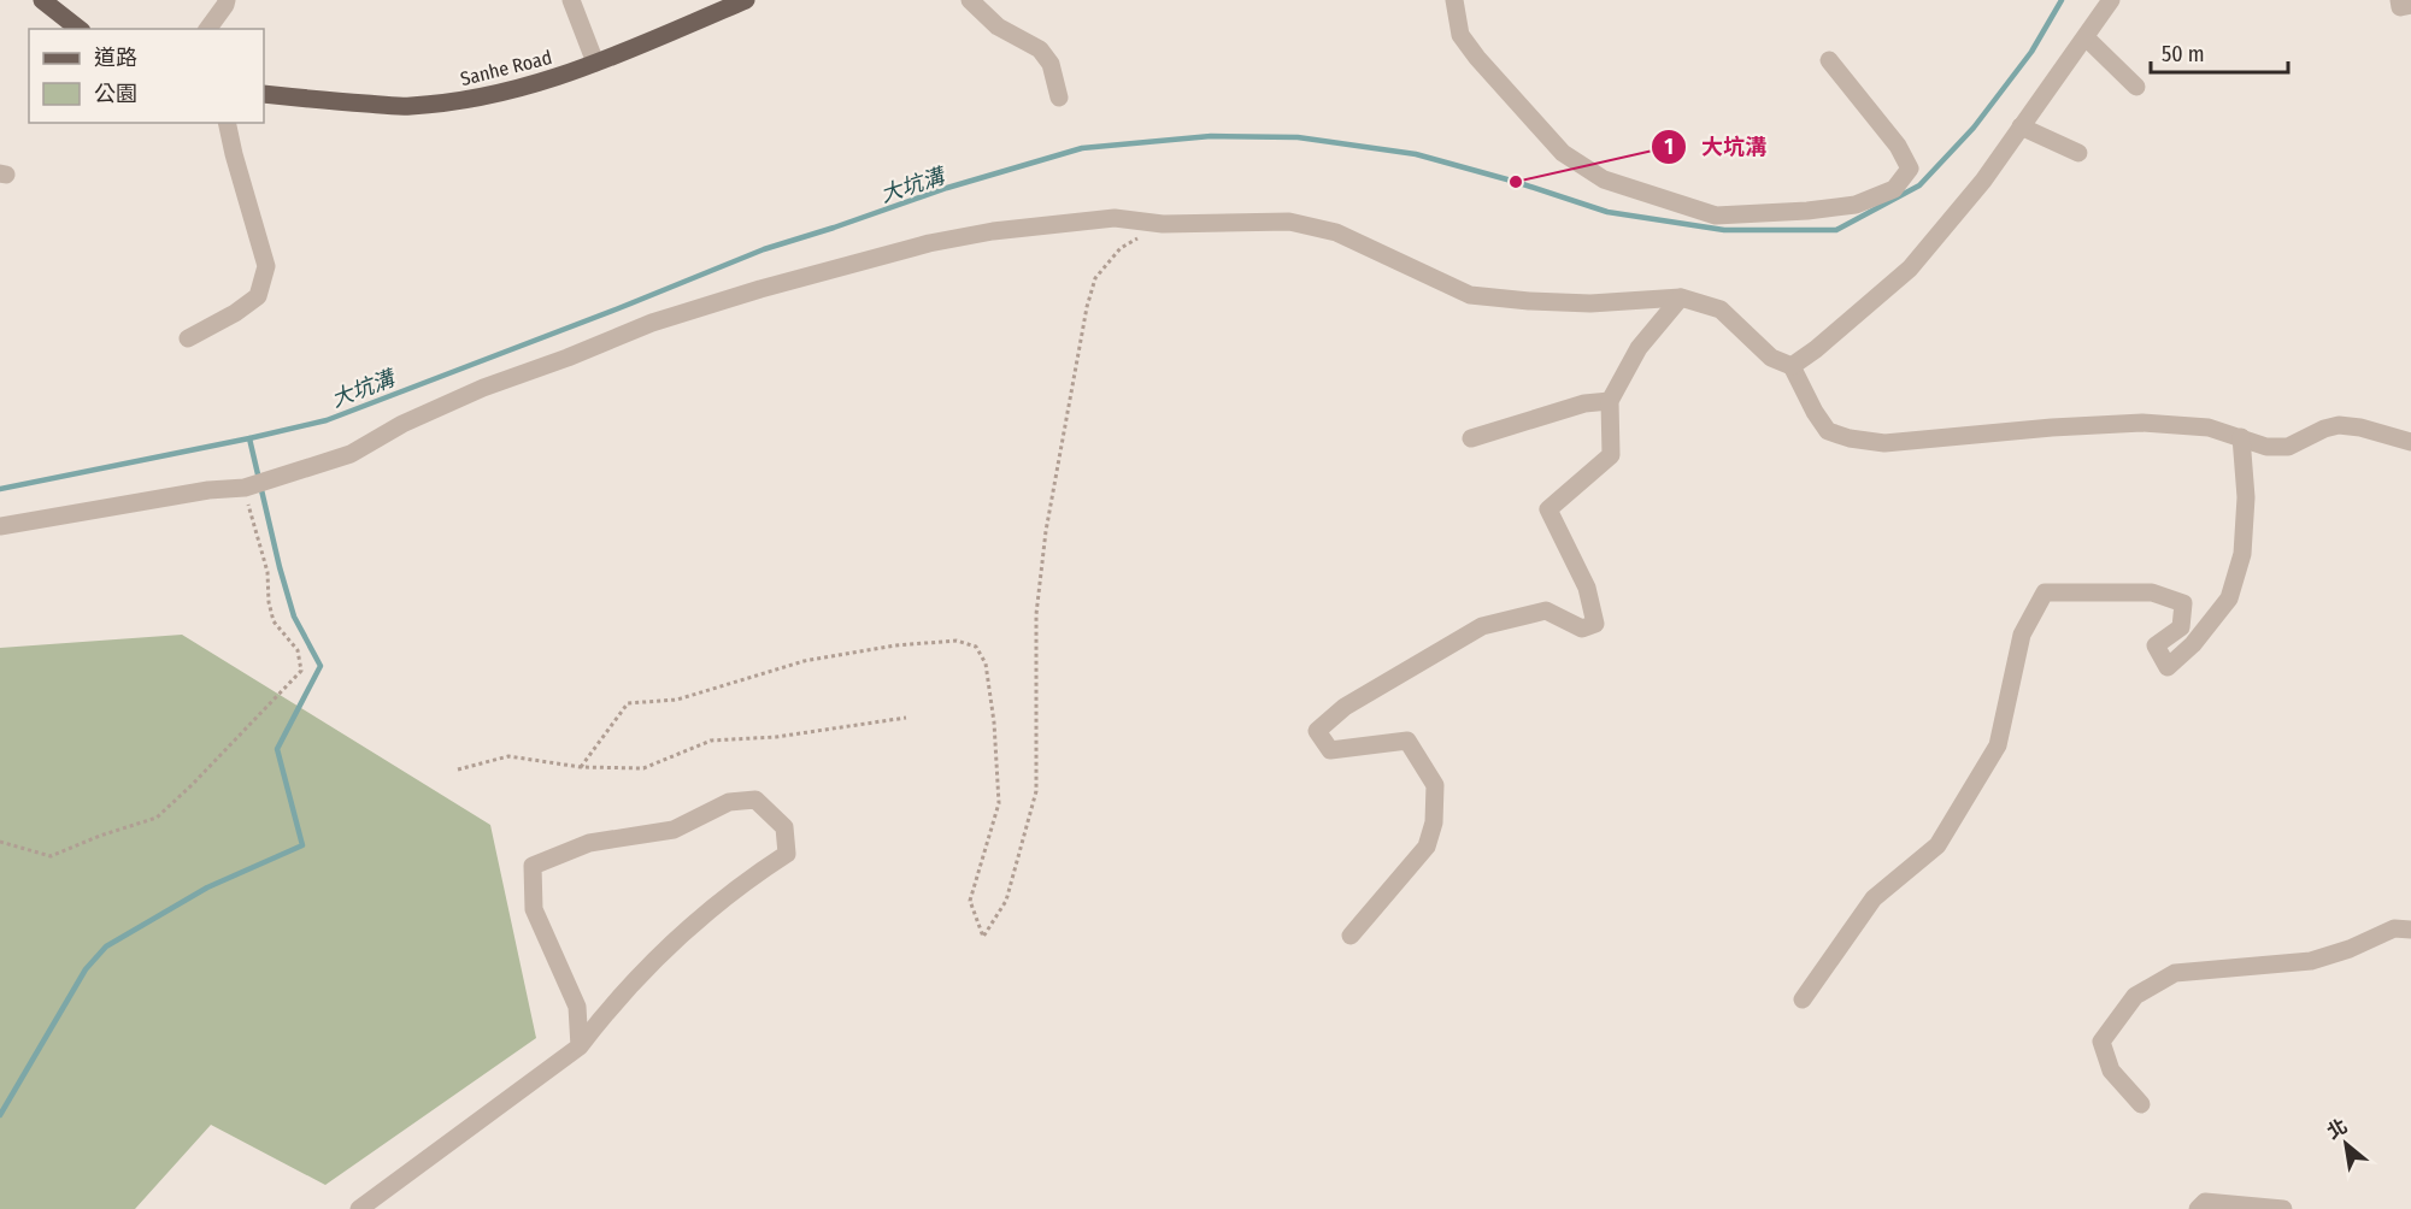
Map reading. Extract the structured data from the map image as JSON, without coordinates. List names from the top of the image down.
{
  "streets": {
    "main road": ["Sanhe Road"]
  },
  "water": ["大坑溝"],
  "places": ["大坑溝"],
  "legend": ["道路", "公園"],
  "scale_bar": "50 m",
  "north": "top left"
}
